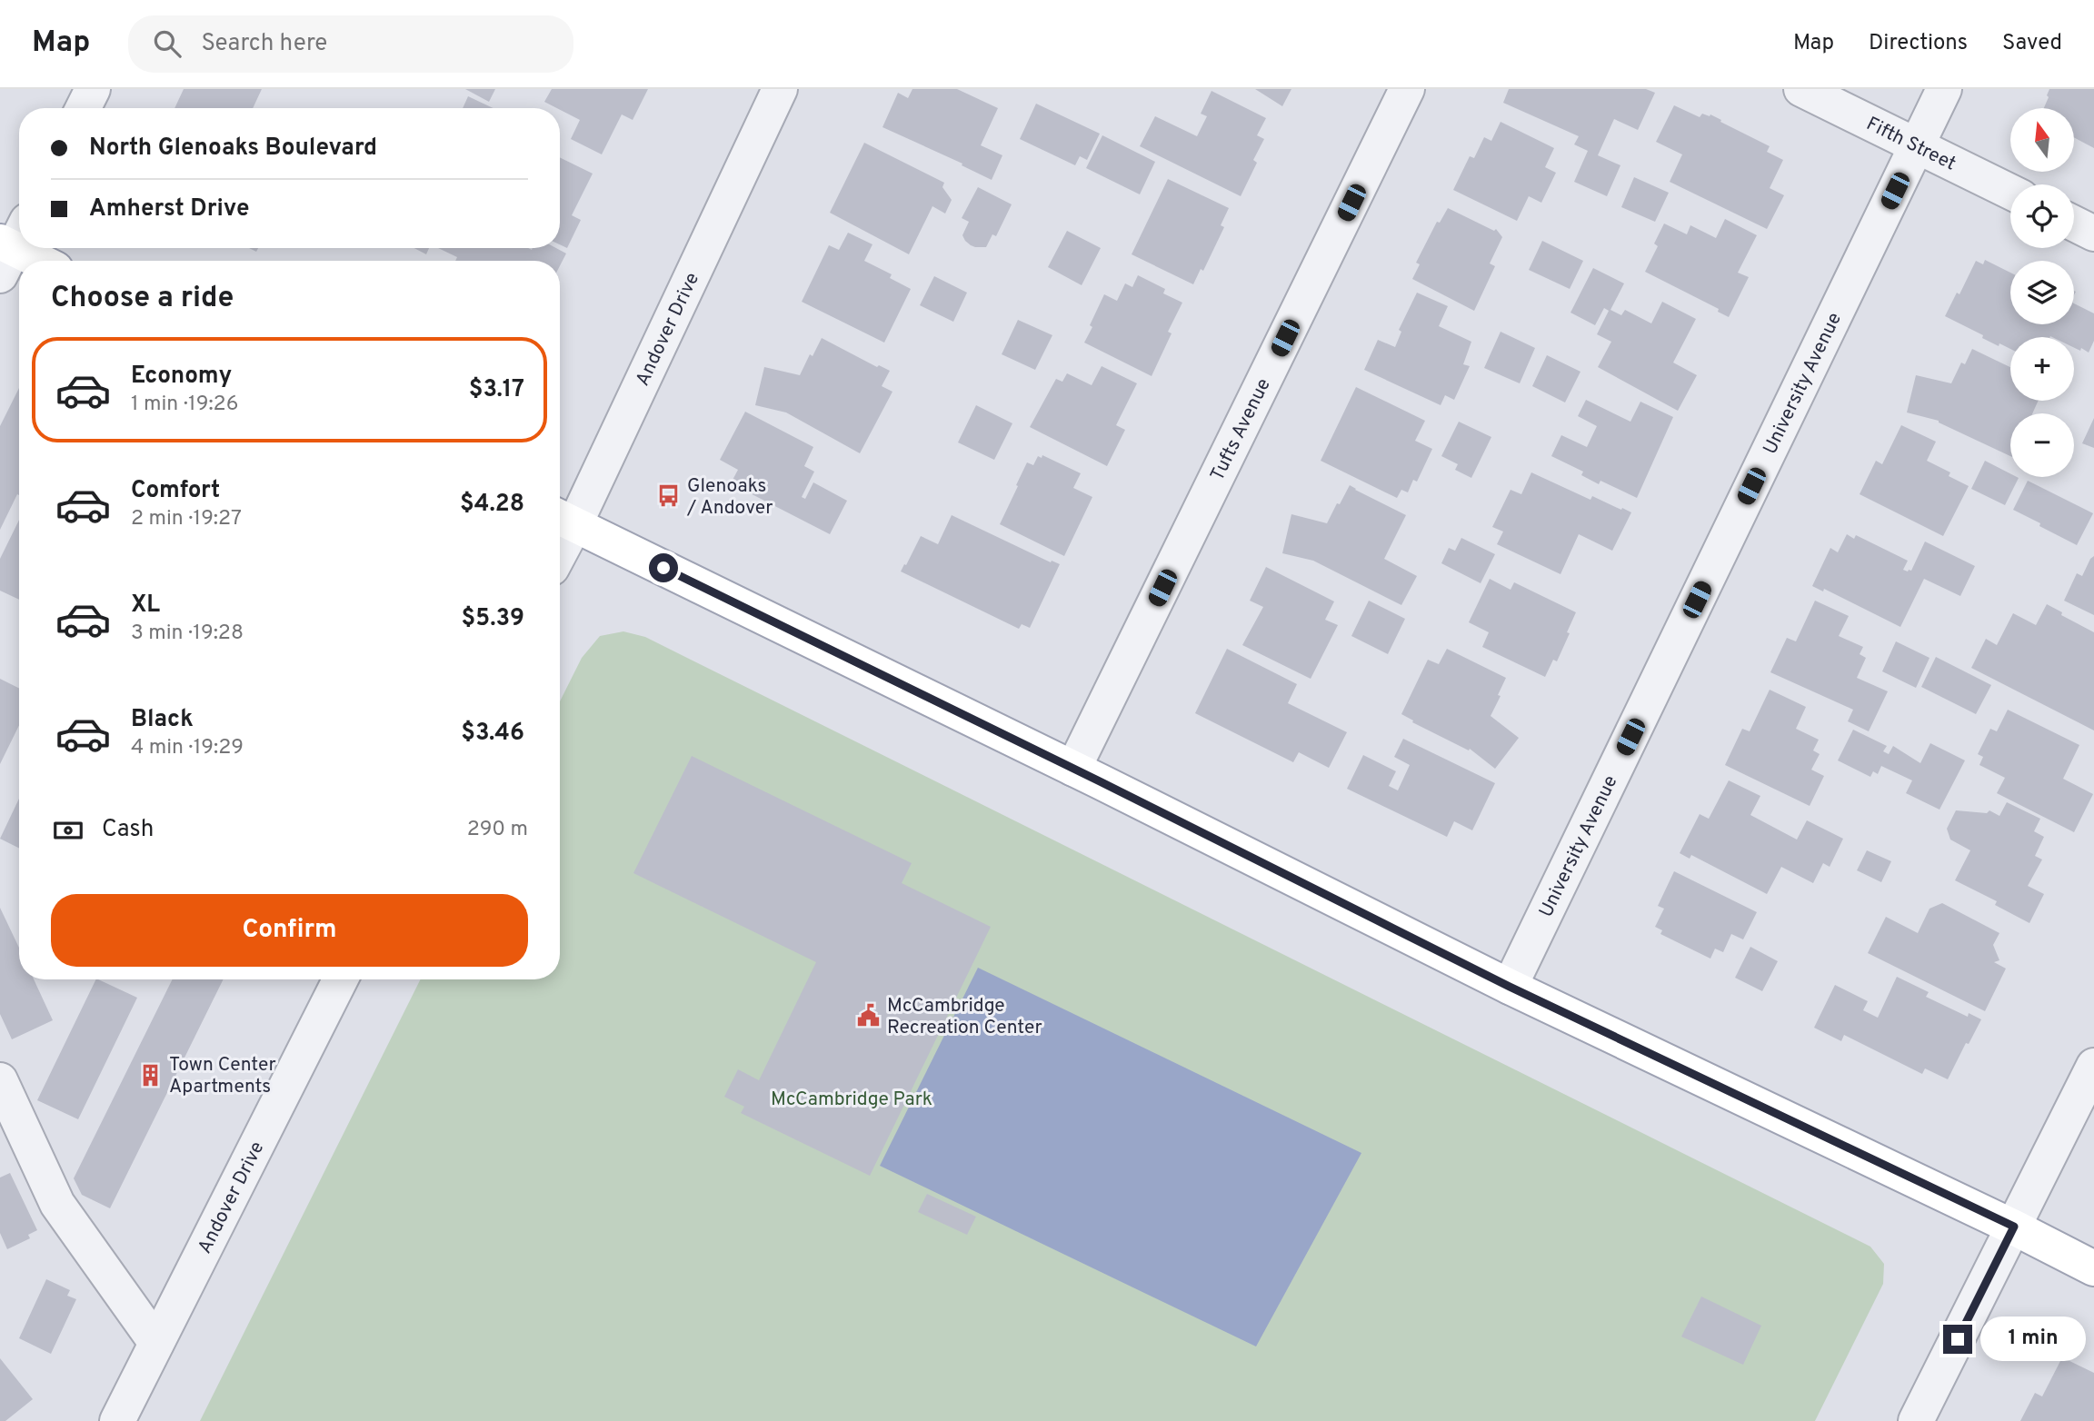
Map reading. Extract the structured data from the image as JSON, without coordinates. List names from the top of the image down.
{
  "streets": {
    "street": [
      "Fifth Street",
      "Andover Drive",
      "University Avenue",
      "Tufts Avenue"
    ]
  },
  "crossings": [
    ["Fifth Street", "University Avenue"]
  ],
  "parks": ["McCambridge Park"],
  "places": {
    "bus stop": ["Glenoaks / Andover"],
    "public building": ["McCambridge Recreation Center"],
    "building": ["Town Center Apartments"]
  },
  "north": "top",
  "page": {
    "header": "Map",
    "search": "Search here",
    "nav": ["Map", "Directions", "Saved"],
    "map_buttons": ["+", "−"],
    "banner": ["North Glenoaks Boulevard", "Amherst Drive"],
    "heading": "Choose a ride",
    "list": [
      {
        "name": "Economy",
        "note": "1 min · 19:26",
        "value": "$3.17"
      },
      {
        "name": "Comfort",
        "note": "2 min · 19:27",
        "value": "$4.28"
      },
      {
        "name": "XL",
        "note": "3 min · 19:28",
        "value": "$5.39"
      },
      {
        "name": "Black",
        "note": "4 min · 19:29",
        "value": "$3.46"
      }
    ],
    "pay": ["Cash", "290 m"],
    "buttons": "Confirm",
    "bubble": "1 min"
  }
}
